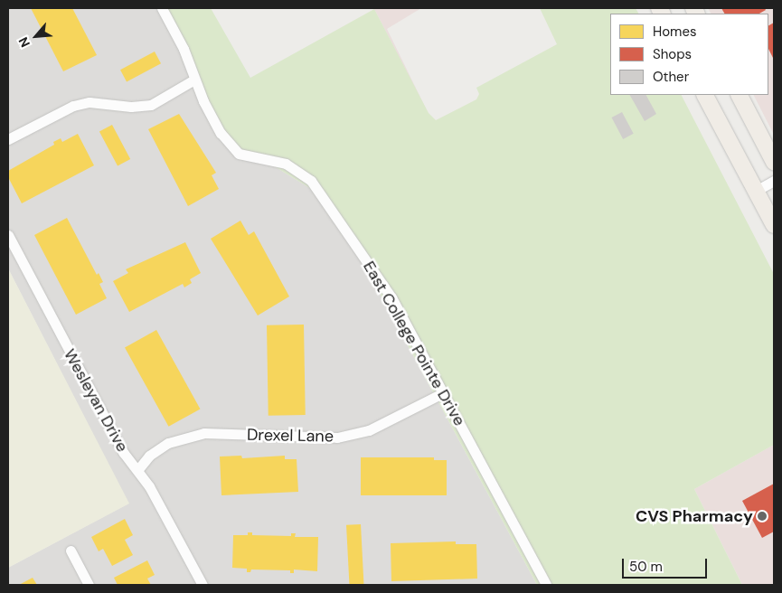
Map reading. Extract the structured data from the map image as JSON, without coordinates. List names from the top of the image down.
{
  "streets": {
    "street": ["East College Pointe Drive", "Wesleyan Drive", "Drexel Lane"]
  },
  "crossings": [
    ["East College Pointe Drive", "Drexel Lane"],
    ["Wesleyan Drive", "Drexel Lane"]
  ],
  "places": ["CVS Pharmacy"],
  "legend": ["Homes", "Shops", "Other"],
  "scale_bar": "50 m",
  "north": "bottom left"
}
